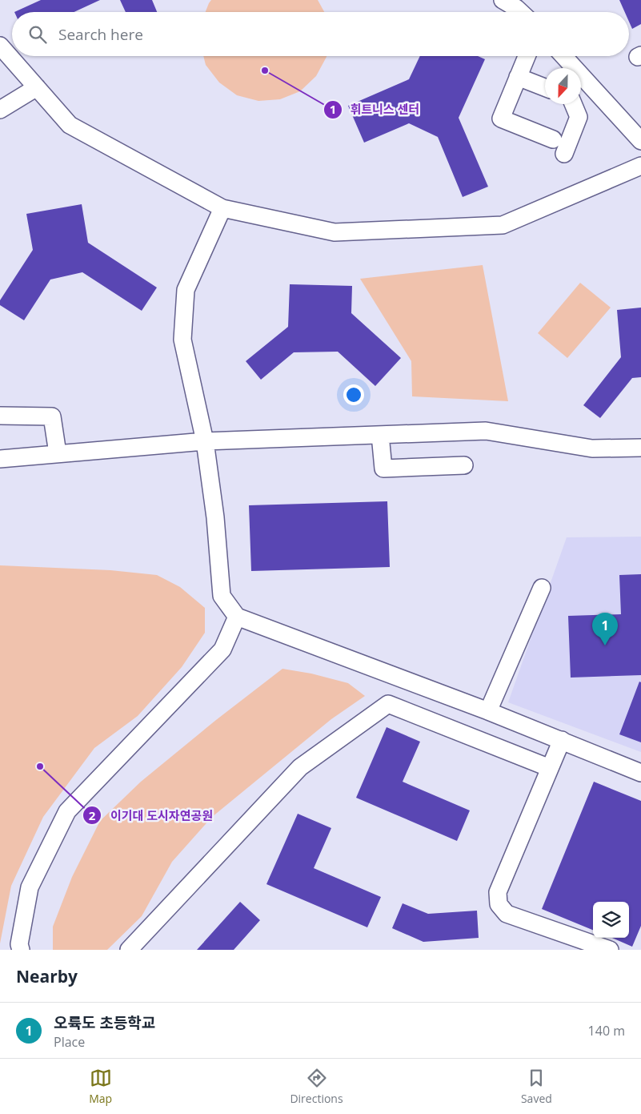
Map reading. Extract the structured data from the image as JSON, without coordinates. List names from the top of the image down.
{
  "places": ["휘트니스 센터", "이기대 도시자연공원"],
  "north": "bottom",
  "page": {
    "search": "Search here",
    "pins": "1",
    "heading": "Nearby",
    "list": [
      {
        "mark": "1",
        "name": "오륙도 초등학교",
        "note": "Place",
        "value": "140 m"
      }
    ],
    "nav": ["Map", "Directions", "Saved"]
  }
}
